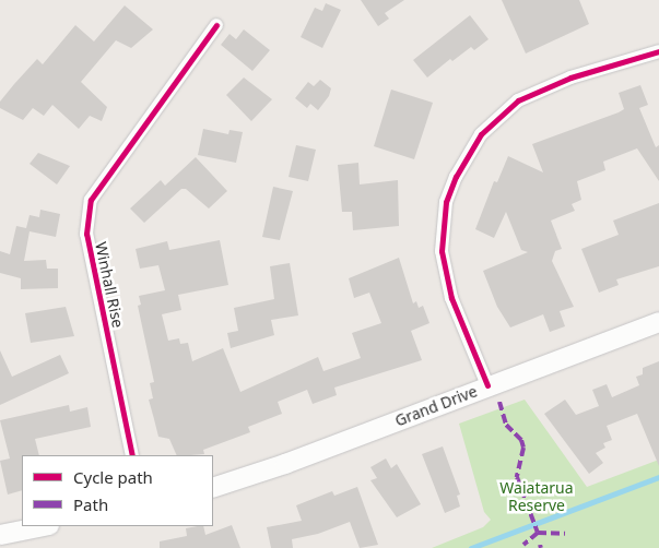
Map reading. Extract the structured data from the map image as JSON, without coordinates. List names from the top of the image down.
{
  "streets": {
    "main road": ["Grand Drive"],
    "street": ["Winhall Rise"]
  },
  "parks": ["Waiatarua Reserve"],
  "legend": ["Cycle path", "Path"]
}
